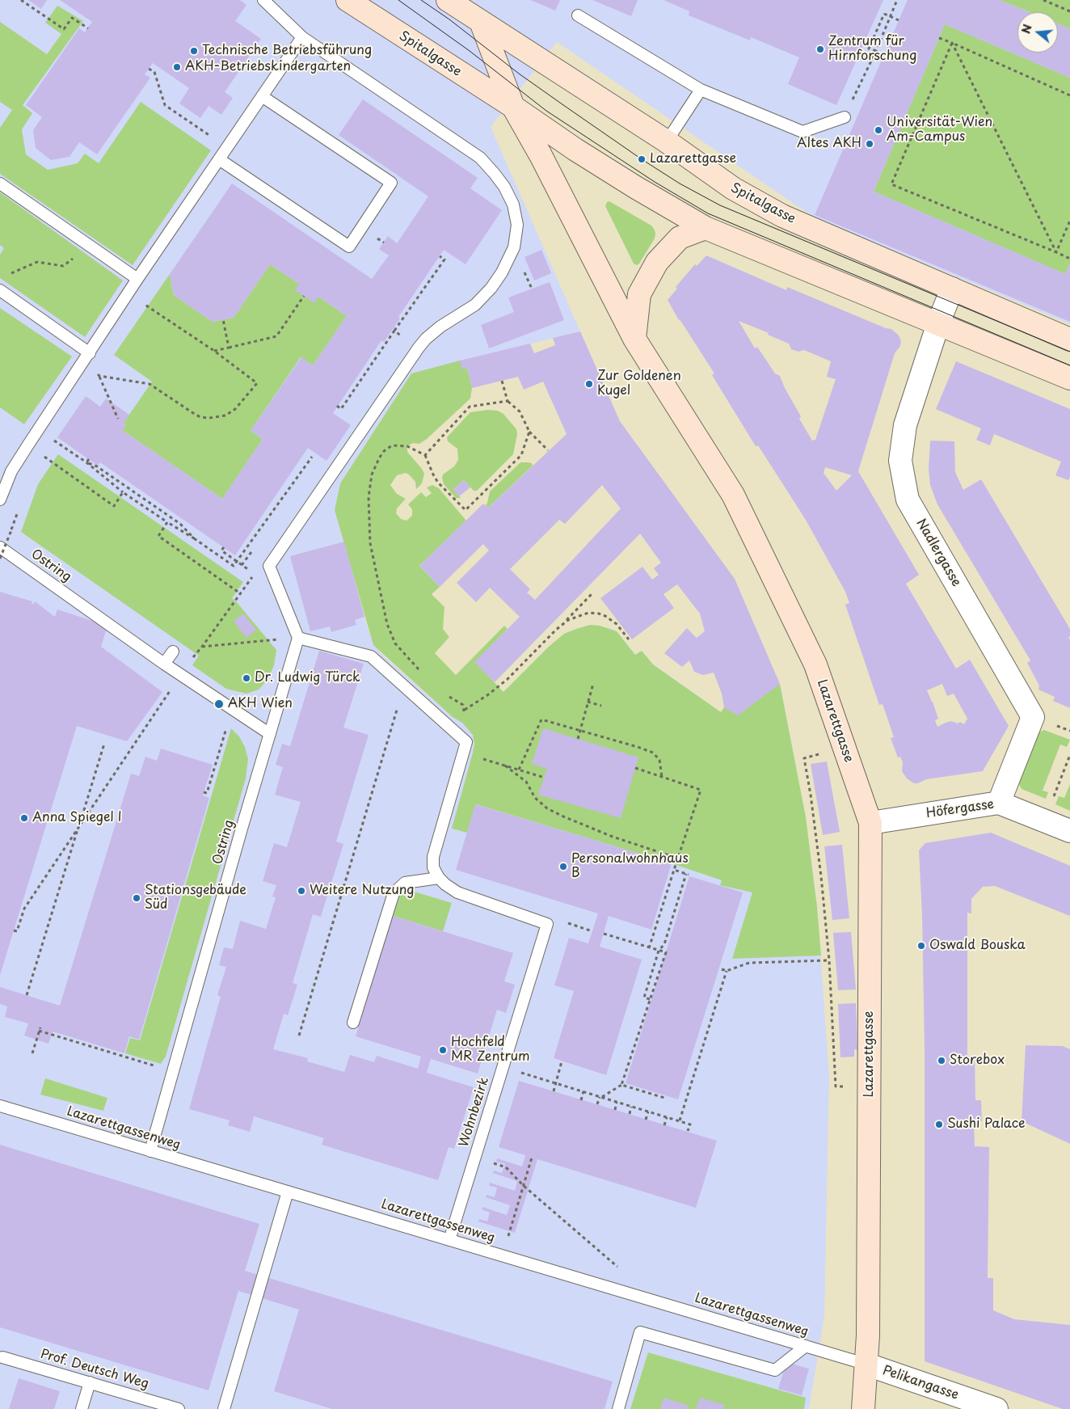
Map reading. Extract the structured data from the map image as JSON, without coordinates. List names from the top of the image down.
{
  "streets": {
    "main road": ["Spitalgasse", "Lazarettgasse"],
    "street": ["Nadlergasse", "Höfergasse", "Pelikangasse"],
    "lane": [
      "Ostring",
      "Wohnbezirk",
      "Lazarettgassenweg",
      "Prof. Deutsch Weg"
    ]
  },
  "crossings": [
    ["Spitalgasse", "Nadlergasse"],
    ["Spitalgasse", "Lazarettgasse"],
    ["Nadlergasse", "Höfergasse"],
    ["Ostring", "Lazarettgassenweg"],
    ["Lazarettgasse", "Höfergasse"],
    ["Lazarettgasse", "Lazarettgassenweg"],
    ["Lazarettgasse", "Pelikangasse"],
    ["Wohnbezirk", "Lazarettgassenweg"],
    ["Lazarettgassenweg", "Pelikangasse"]
  ],
  "places": [
    "Zentrum für Hirnforschung",
    "Technische Betriebsführung",
    "AKH-Betriebskindergarten",
    "Universität-Wien Am-Campus",
    "Altes AKH",
    "Lazarettgasse",
    "Zur Goldenen Kugel",
    "Dr. Ludwig Türck",
    "AKH Wien",
    "Anna Spiegel I",
    "Personalwohnhaus B",
    "Weitere Nutzung",
    "Stationsgebäude Süd",
    "Oswald Bouska",
    "Hochfeld MR Zentrum",
    "Storebox",
    "Sushi Palace"
  ],
  "north": "left"
}
